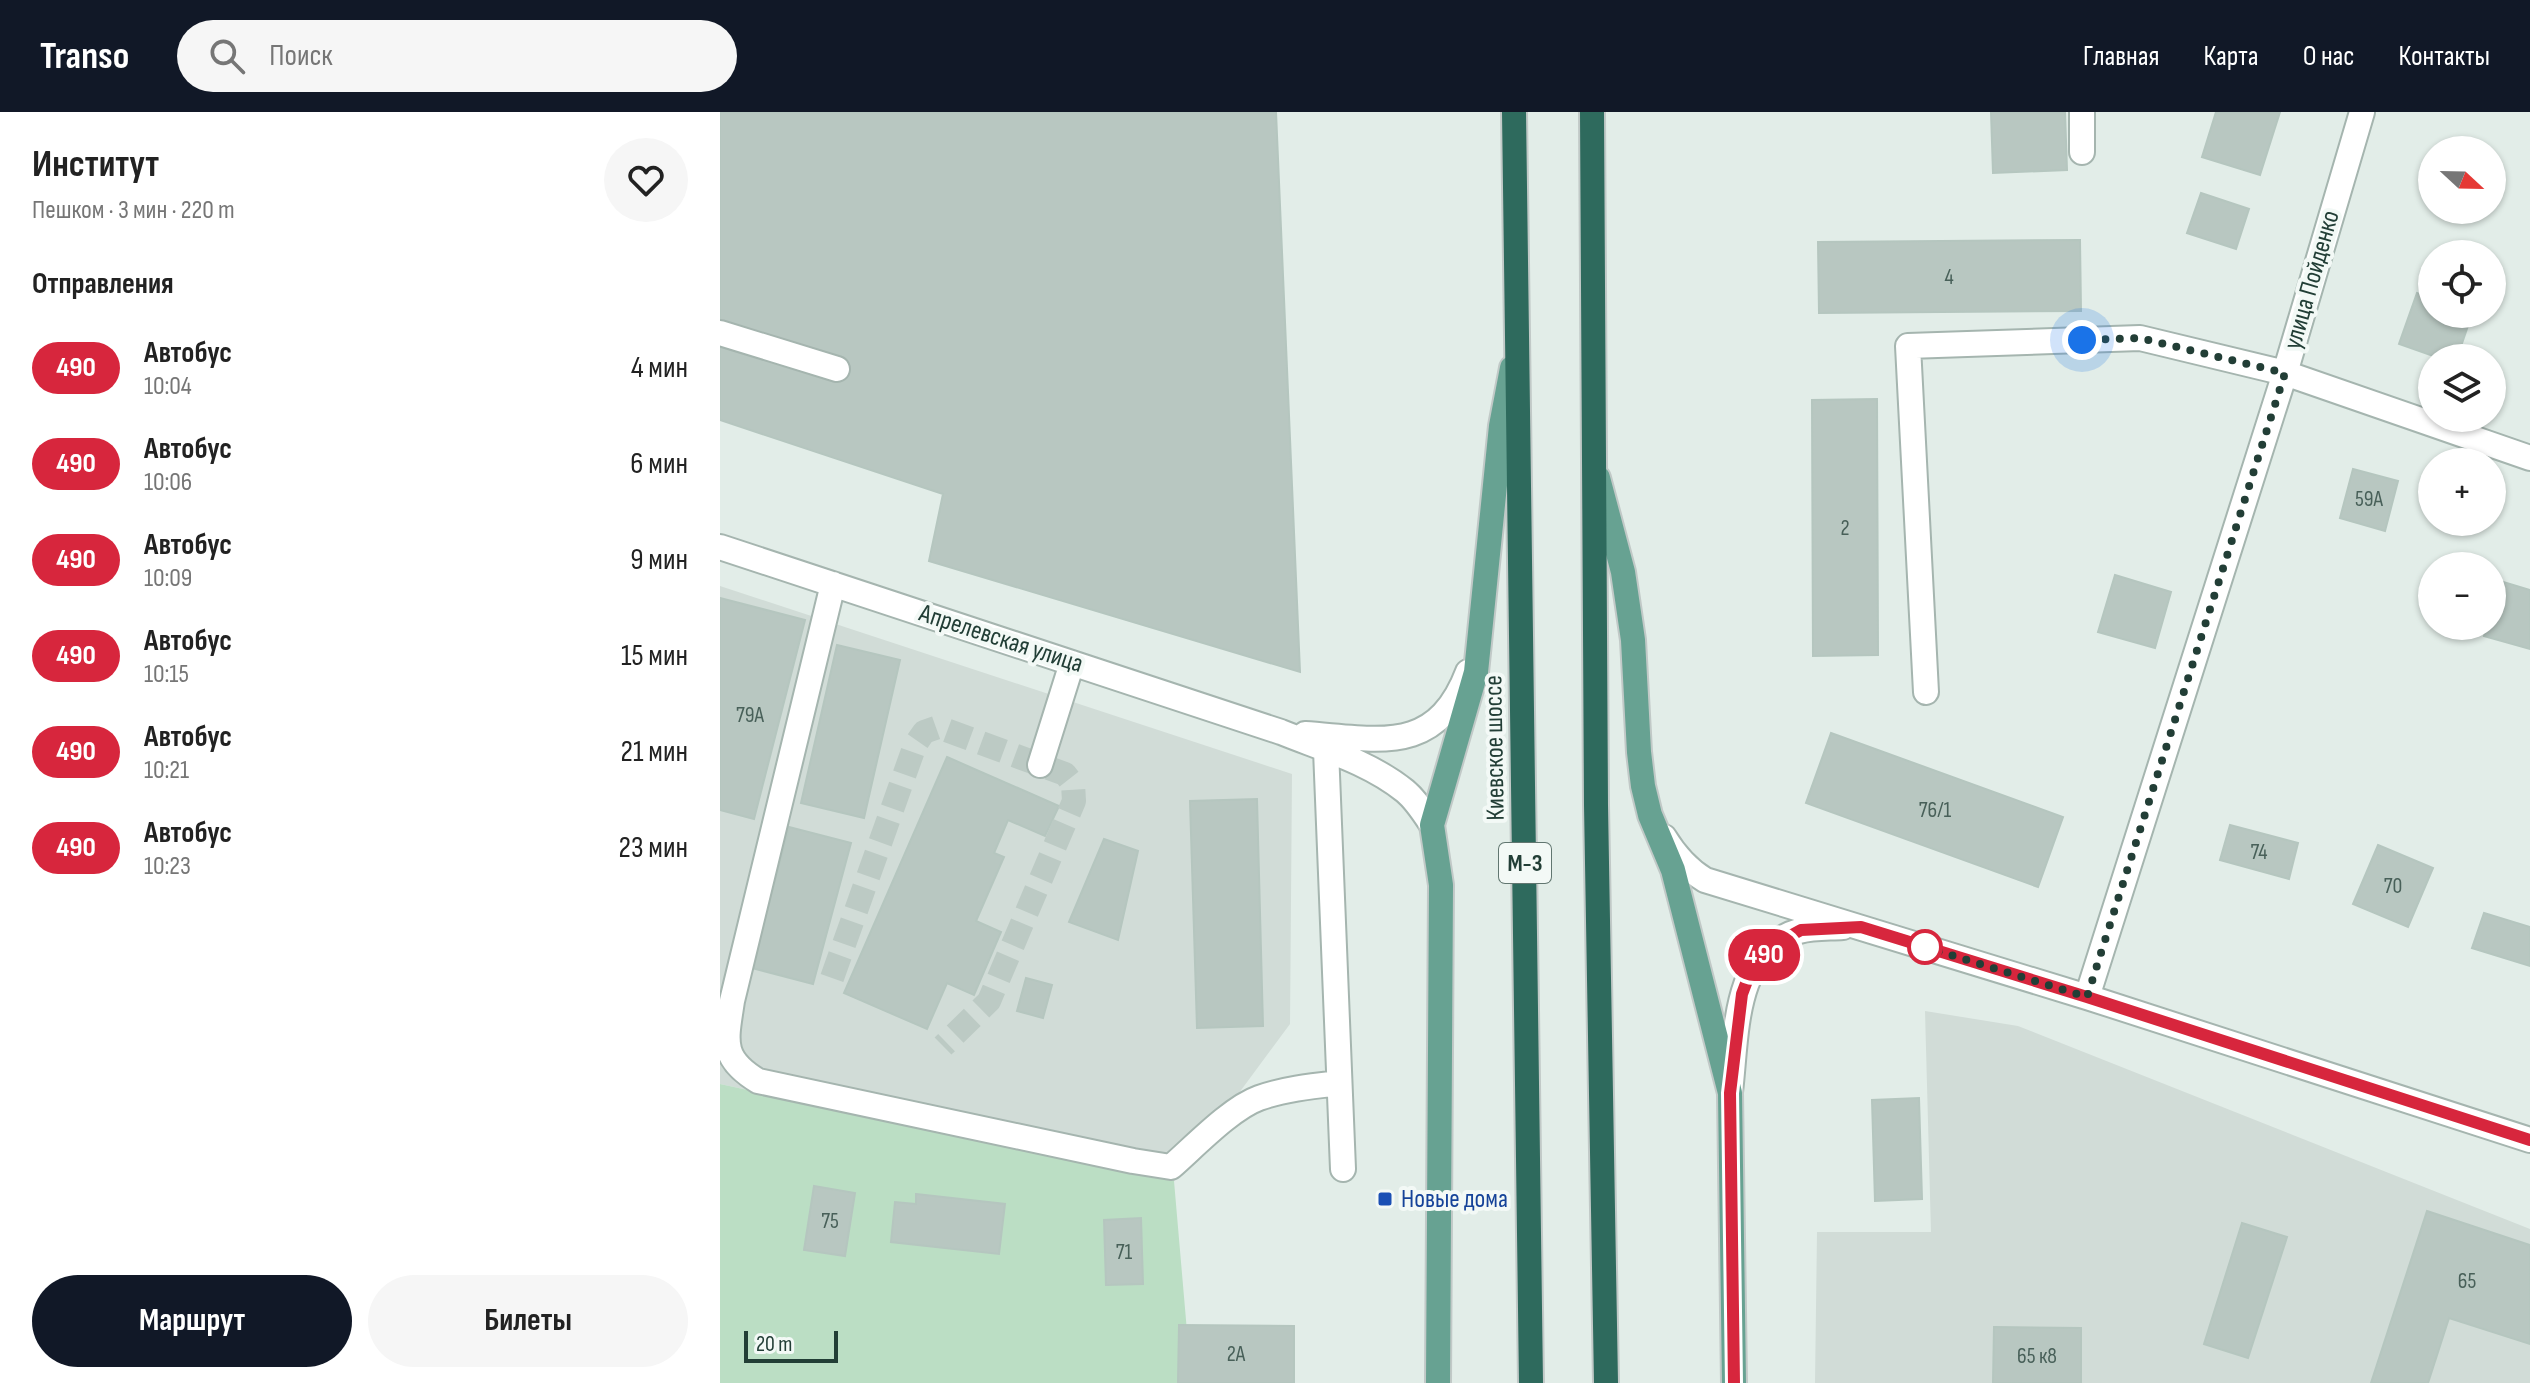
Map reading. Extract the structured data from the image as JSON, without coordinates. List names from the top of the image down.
{
  "streets": {
    "highway": ["Киевское шоссе", "М-3"],
    "street": ["улица Пойденко", "Апрелевская улица"]
  },
  "places": {
    "transit": ["Новые дома"]
  },
  "lines": ["bus line 490"],
  "house_numbers": [
    "4",
    "59А",
    "2",
    "79А",
    "76/1",
    "74",
    "70",
    "75",
    "71",
    "65",
    "2А",
    "65 к8"
  ],
  "scale_bar": "20 m",
  "north": "right",
  "page": {
    "header": "Transo",
    "search": "Поиск",
    "nav": [
      "Главная",
      "Карта",
      "О нас",
      "Контакты"
    ],
    "heading": [
      ["Институт", "Пешком · 3 мин · 220 m"],
      "Отправления"
    ],
    "on_map": "490",
    "map_buttons": ["+", "−"],
    "list": [
      {
        "mark": "490",
        "name": "Автобус",
        "note": "10:04",
        "value": "4 мин"
      },
      {
        "mark": "490",
        "name": "Автобус",
        "note": "10:06",
        "value": "6 мин"
      },
      {
        "mark": "490",
        "name": "Автобус",
        "note": "10:09",
        "value": "9 мин"
      },
      {
        "mark": "490",
        "name": "Автобус",
        "note": "10:15",
        "value": "15 мин"
      },
      {
        "mark": "490",
        "name": "Автобус",
        "note": "10:21",
        "value": "21 мин"
      },
      {
        "mark": "490",
        "name": "Автобус",
        "note": "10:23",
        "value": "23 мин"
      }
    ],
    "buttons": ["Маршрут", "Билеты"],
    "scale": "20 m"
  }
}
